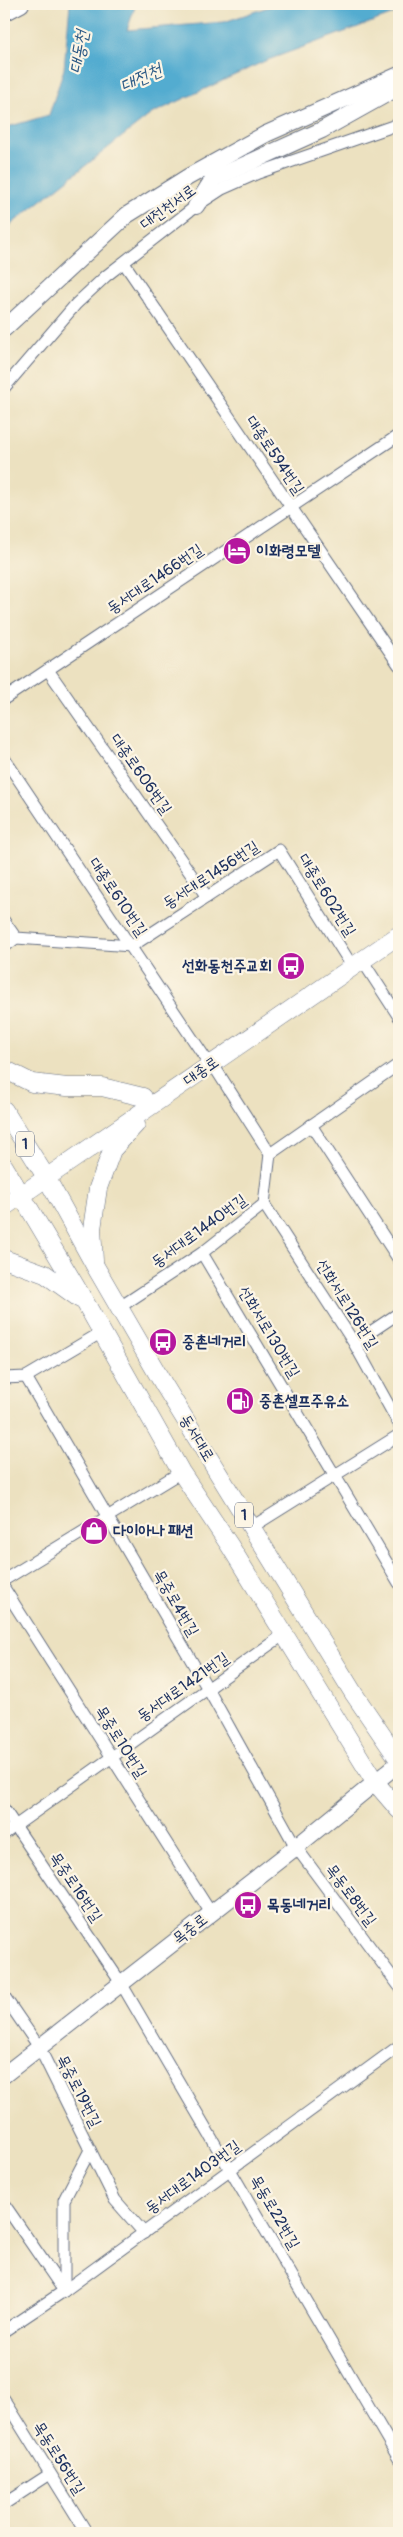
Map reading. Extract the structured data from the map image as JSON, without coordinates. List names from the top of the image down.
{
  "streets": {
    "main road": [
      "대종로",
      "1",
      "동서대로",
      "목중로"
    ],
    "street": [
      "대전천서로",
      "대종로594번길",
      "동서대로1466번길",
      "대종로606번길",
      "동서대로1456번길",
      "대종로602번길",
      "대종로610번길",
      "동서대로1440번길",
      "선화서로126번길",
      "선화서로130번길",
      "목중로4번길",
      "동서대로1421번길",
      "목중로10번길",
      "목중로16번길",
      "목동로8번길",
      "목중로19번길",
      "동서대로1403번길",
      "목동로22번길",
      "목동로56번길"
    ]
  },
  "crossings": [
    ["대전천서로", "대종로594번길"],
    ["대종로594번길", "동서대로1466번길"],
    ["동서대로1466번길", "대종로606번길"],
    ["대종로606번길", "동서대로1456번길"],
    ["동서대로1456번길", "대종로602번길"],
    ["동서대로1456번길", "대종로610번길"],
    ["대종로602번길", "대종로"],
    ["대종로610번길", "대종로"],
    ["대종로610번길", "동서대로1440번길"],
    ["대종로", "동서대로"],
    ["동서대로1440번길", "선화서로126번길"],
    ["동서대로1440번길", "선화서로130번길"],
    ["동서대로1440번길", "동서대로"],
    ["동서대로", "동서대로1421번길"],
    ["동서대로", "목중로"],
    ["목중로4번길", "동서대로1421번길"],
    ["목중로4번길", "목동로8번길"],
    ["목중로4번길", "목중로"],
    ["동서대로1421번길", "목중로10번길"],
    ["동서대로1421번길", "목중로16번길"],
    ["목중로10번길", "목중로"],
    ["목중로16번길", "목중로"],
    ["목중로16번길", "목동로22번길"],
    ["목동로8번길", "목중로"],
    ["목중로", "목중로19번길"],
    ["목중로", "목동로22번길"],
    ["목중로19번길", "동서대로1403번길"],
    ["동서대로1403번길", "목동로22번길"]
  ],
  "water": ["대동천", "대전천"],
  "places": {
    "hotel": ["이화령모텔"],
    "bus stop": ["선화동천주교회", "중촌네거리", "목동네거리"],
    "fuel station": ["중촌셀프주유소"],
    "shop": ["다이아나 패션"]
  }
}
